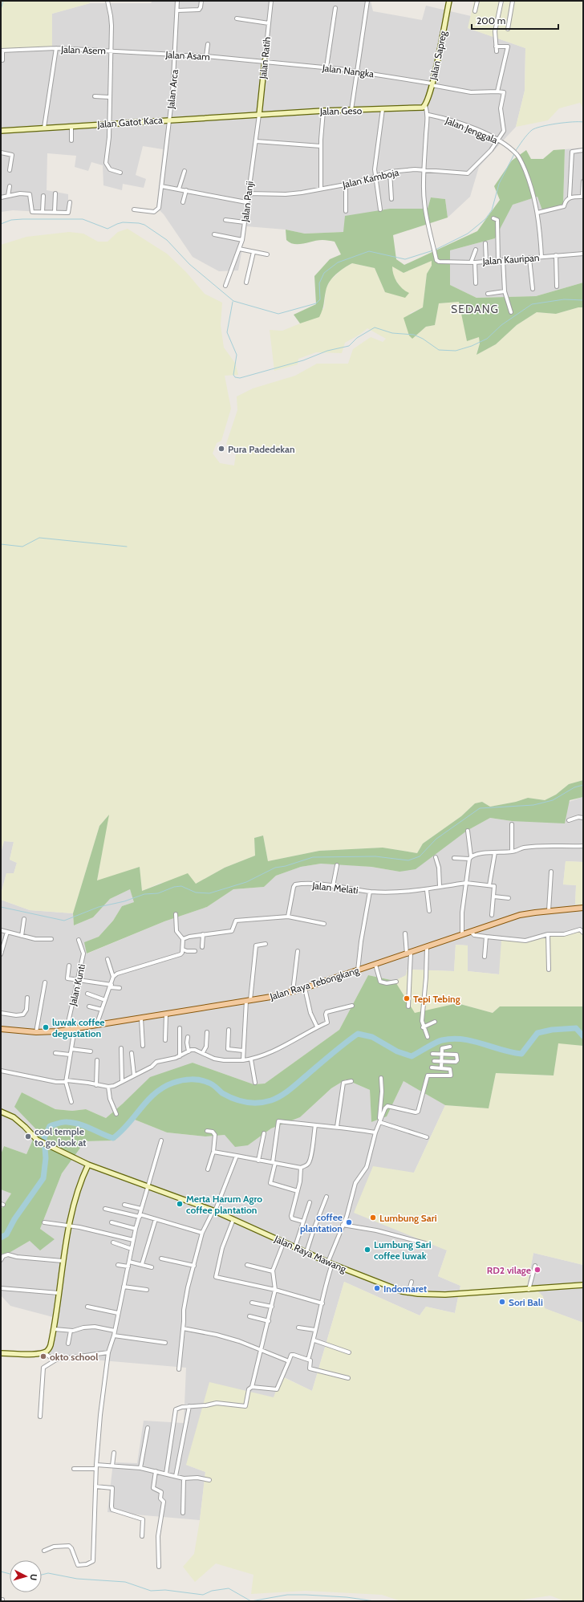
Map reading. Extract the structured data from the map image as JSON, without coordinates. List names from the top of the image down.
{
  "streets": {
    "main road": [
      "Jalan Sapreg",
      "Jalan Ratih",
      "Jalan Geso",
      "Jalan Gatot Kaca",
      "Jalan Raya Tebongkang",
      "Jalan Raya Mawang"
    ],
    "street": [
      "Jalan Asem",
      "Jalan Asam",
      "Jalan Nangka",
      "Jalan Arca",
      "Jalan Jenggala",
      "Jalan Kamboja",
      "Jalan Panji",
      "Jalan Kauripan",
      "Jalan Melati",
      "Jalan Kunti"
    ]
  },
  "crossings": [
    ["Jalan Asem", "Jalan Asam"],
    ["Jalan Asam", "Jalan Ratih"],
    ["Jalan Asam", "Jalan Nangka"],
    ["Jalan Asam", "Jalan Arca"],
    ["Jalan Sapreg", "Jalan Nangka"],
    ["Jalan Sapreg", "Jalan Geso"],
    ["Jalan Ratih", "Jalan Nangka"],
    ["Jalan Ratih", "Jalan Geso"],
    ["Jalan Ratih", "Jalan Gatot Kaca"],
    ["Jalan Ratih", "Jalan Panji"],
    ["Jalan Arca", "Jalan Gatot Kaca"],
    ["Jalan Geso", "Jalan Gatot Kaca"],
    ["Jalan Geso", "Jalan Panji"],
    ["Jalan Gatot Kaca", "Jalan Panji"],
    ["Jalan Jenggala", "Jalan Kamboja"],
    ["Jalan Kamboja", "Jalan Panji"],
    ["Jalan Kamboja", "Jalan Kauripan"],
    ["Jalan Raya Tebongkang", "Jalan Kunti"]
  ],
  "districts": ["SEDANG"],
  "places": [
    "Pura Padedekan",
    "Tepi Tebing",
    "luwak coffee degustation",
    "cool temple to go look at",
    "Merta Harum Agro coffee plantation",
    "Lumbung Sari",
    "coffee plantation",
    "Lumbung Sari coffee luwak",
    "RD2 vilage",
    "Indomaret",
    "Sori Bali",
    "okto school"
  ],
  "scale_bar": "200 m",
  "north": "right"
}
